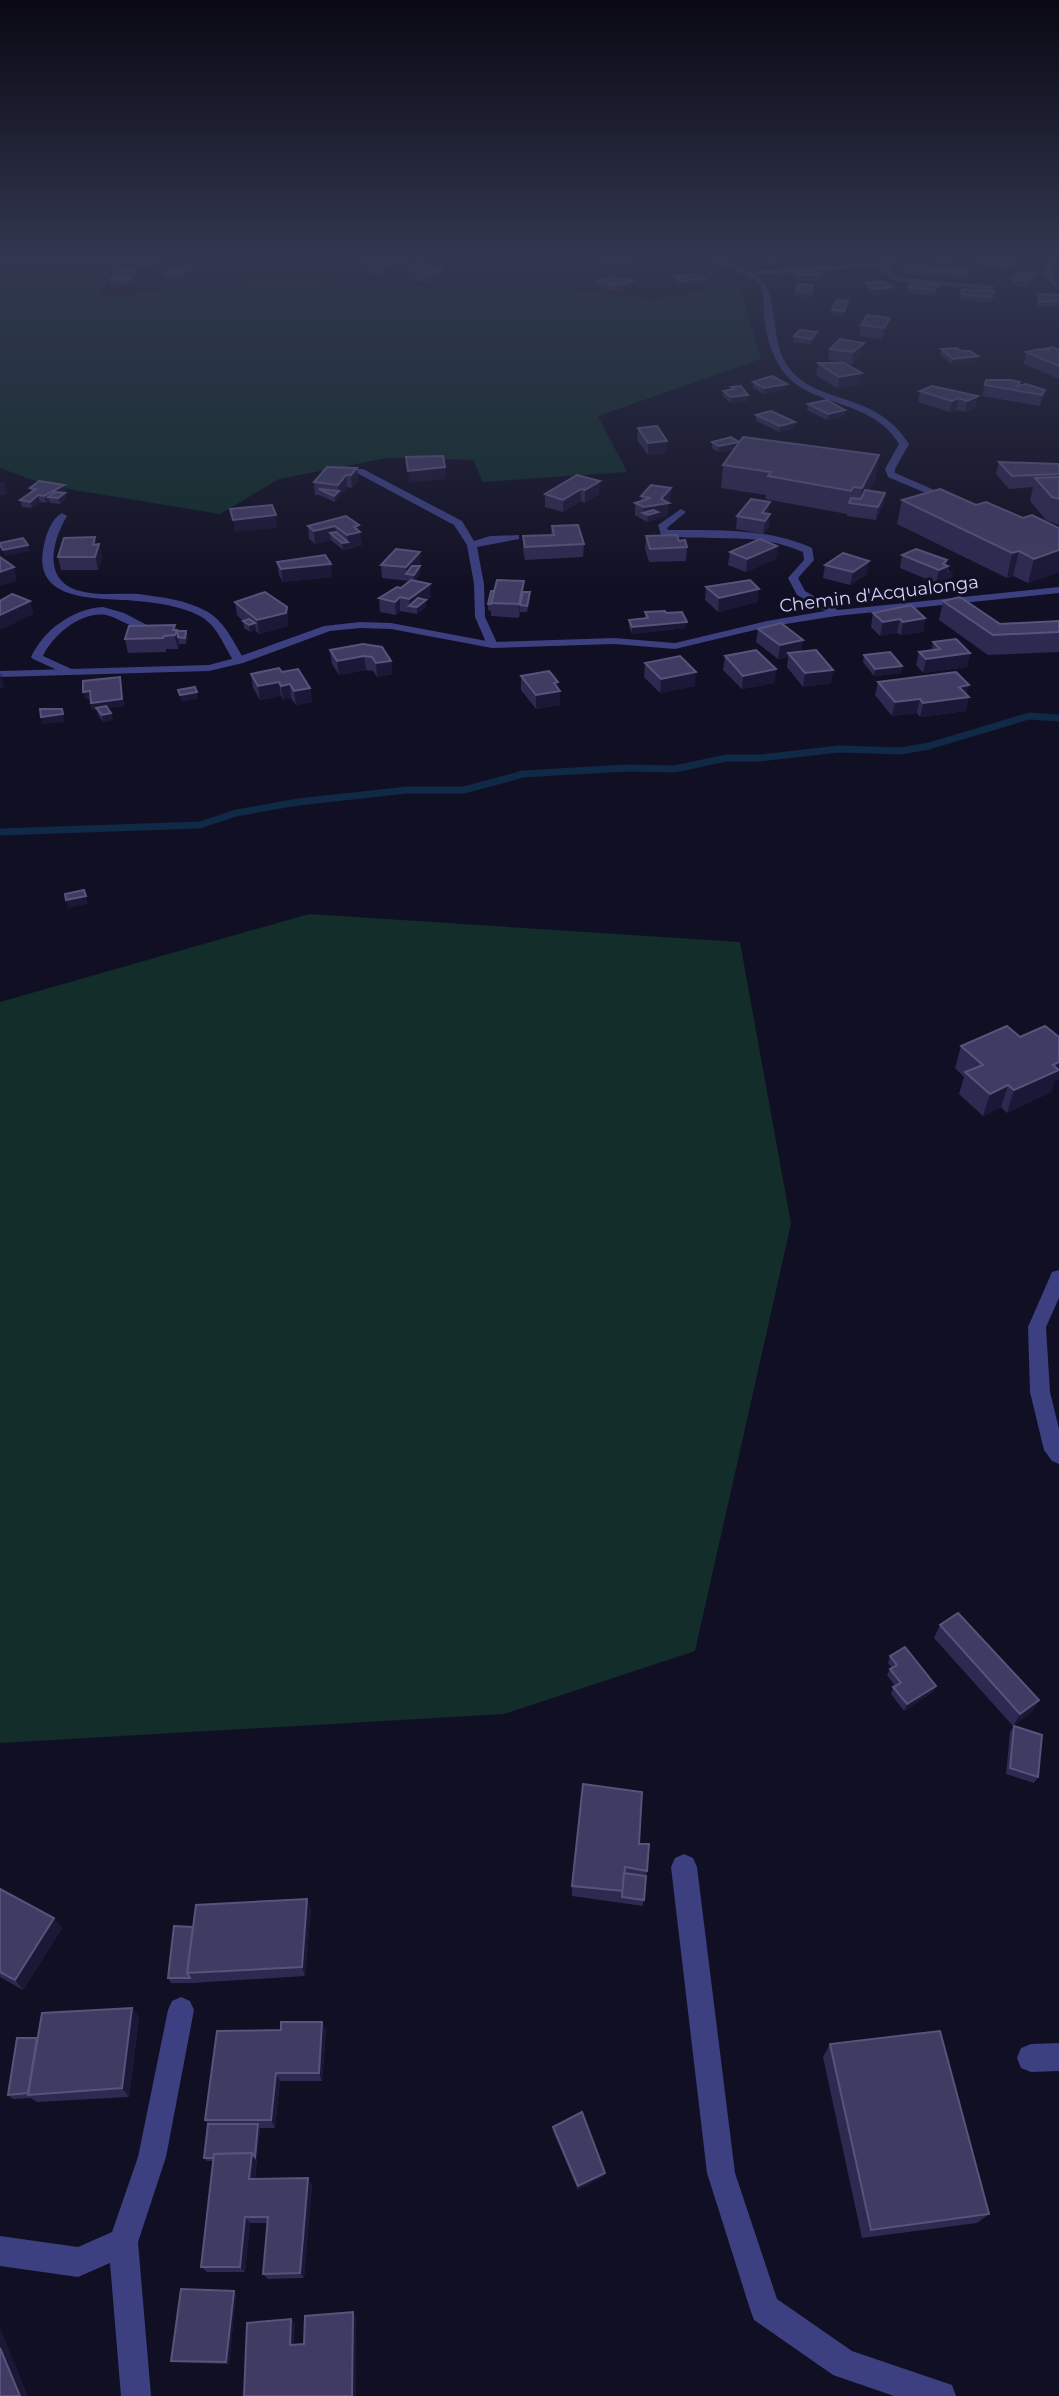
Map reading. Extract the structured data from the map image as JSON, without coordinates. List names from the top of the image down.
{
  "streets": {
    "street": ["Chemin d'Acqualonga"]
  }
}
